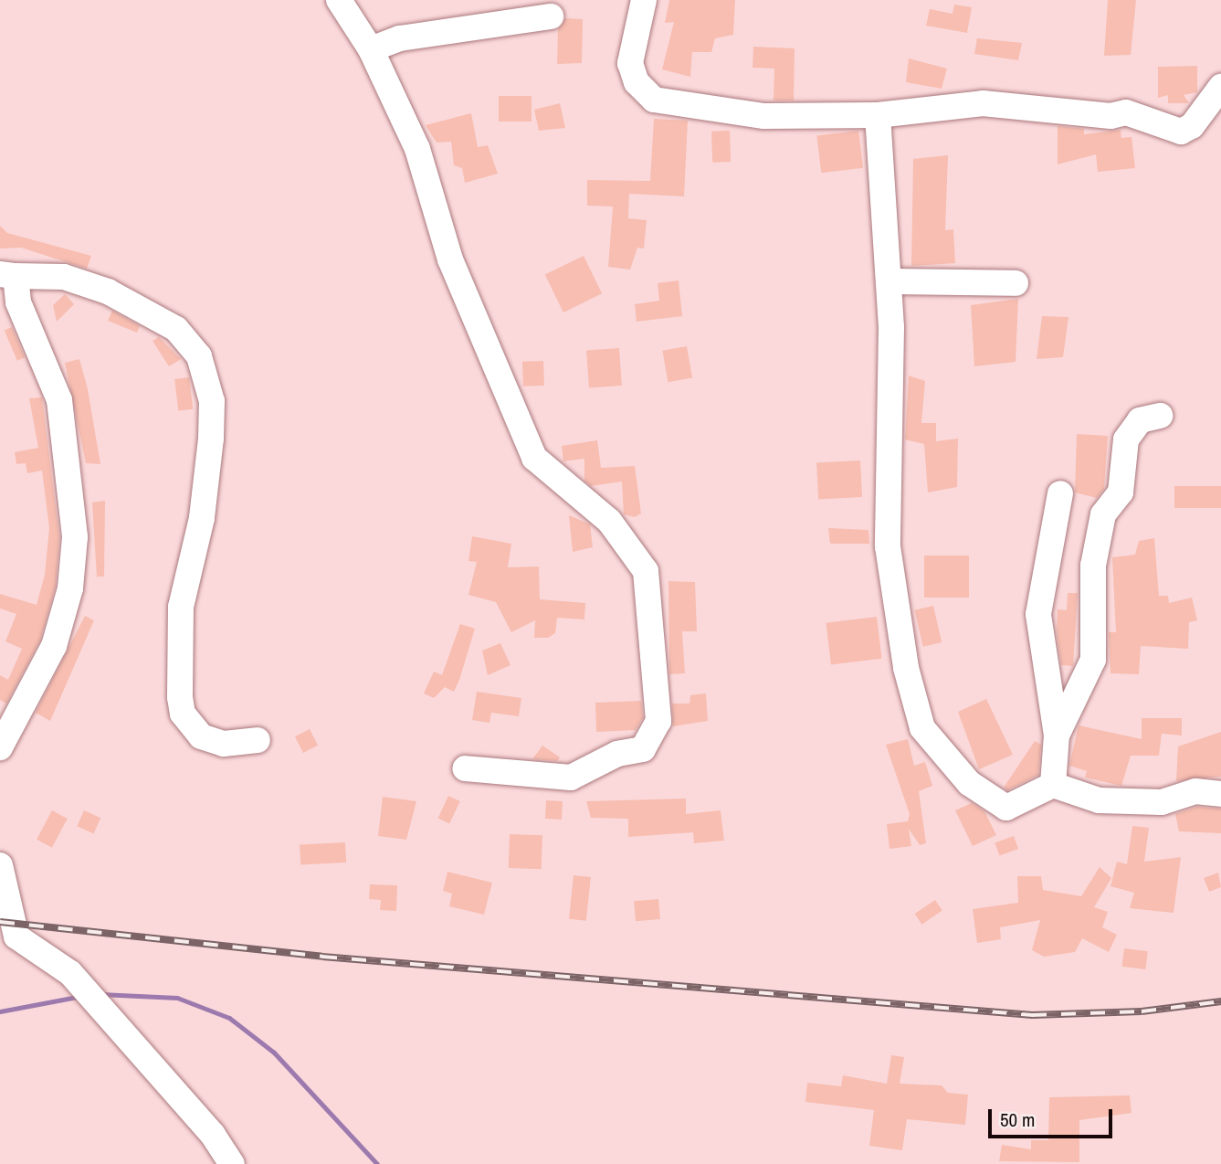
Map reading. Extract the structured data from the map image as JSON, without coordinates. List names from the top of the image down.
{
  "scale_bar": "50 m"
}
